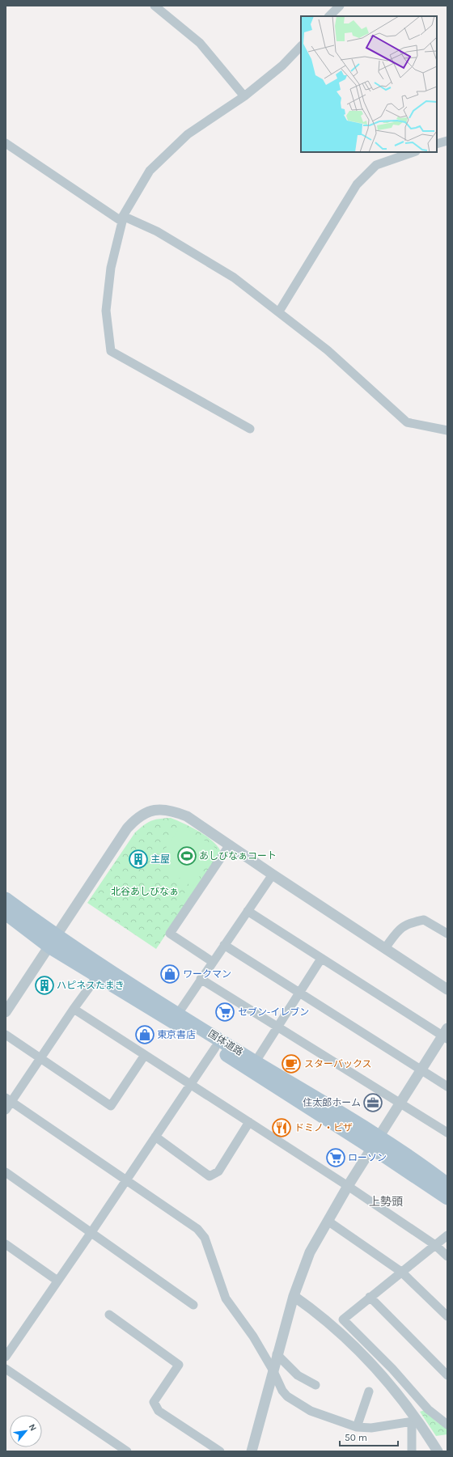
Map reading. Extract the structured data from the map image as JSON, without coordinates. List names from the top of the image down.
{
  "streets": {
    "main road": ["国体道路"]
  },
  "districts": ["上勢頭"],
  "parks": ["北谷あしびなぁ"],
  "places": {
    "sports": ["あしびなぁコート"],
    "building": ["主屋", "ハピネスたまき"],
    "shop": ["ワークマン", "東京書店"],
    "supermarket": ["セブン-イレブン", "ローソン"],
    "cafe": ["スターバックス"],
    "office": ["住太郎ホーム"],
    "restaurant": ["ドミノ・ピザ"]
  },
  "scale_bar": "50 m",
  "north": "top right"
}
